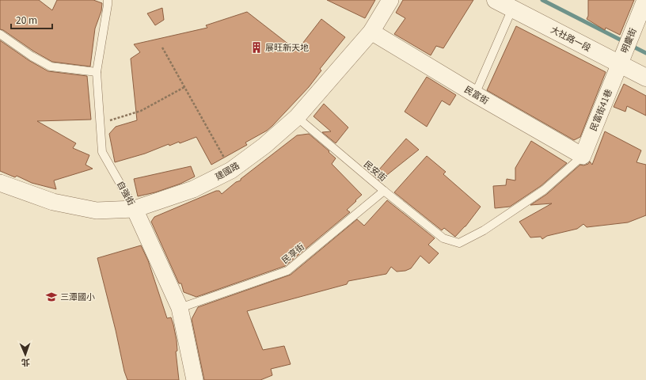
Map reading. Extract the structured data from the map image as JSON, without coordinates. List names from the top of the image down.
{
  "streets": {
    "street": [
      "大社路一段",
      "明慶街",
      "民富街",
      "民富街41巷",
      "建國路",
      "自強街"
    ],
    "lane": ["民安街", "民享街"]
  },
  "crossings": [
    ["大社路一段", "明慶街"],
    ["大社路一段", "民富街41巷"],
    ["明慶街", "民富街41巷"],
    ["民富街", "民富街41巷"],
    ["民富街", "建國路"],
    ["民富街", "民安街"],
    ["民富街41巷", "民安街"],
    ["建國路", "民安街"],
    ["建國路", "自強街"],
    ["民安街", "民享街"],
    ["自強街", "民享街"]
  ],
  "places": {
    "building": ["展旺新天地"],
    "school or university": ["三潭國小"]
  },
  "scale_bar": "20 m",
  "north": "bottom"
}
